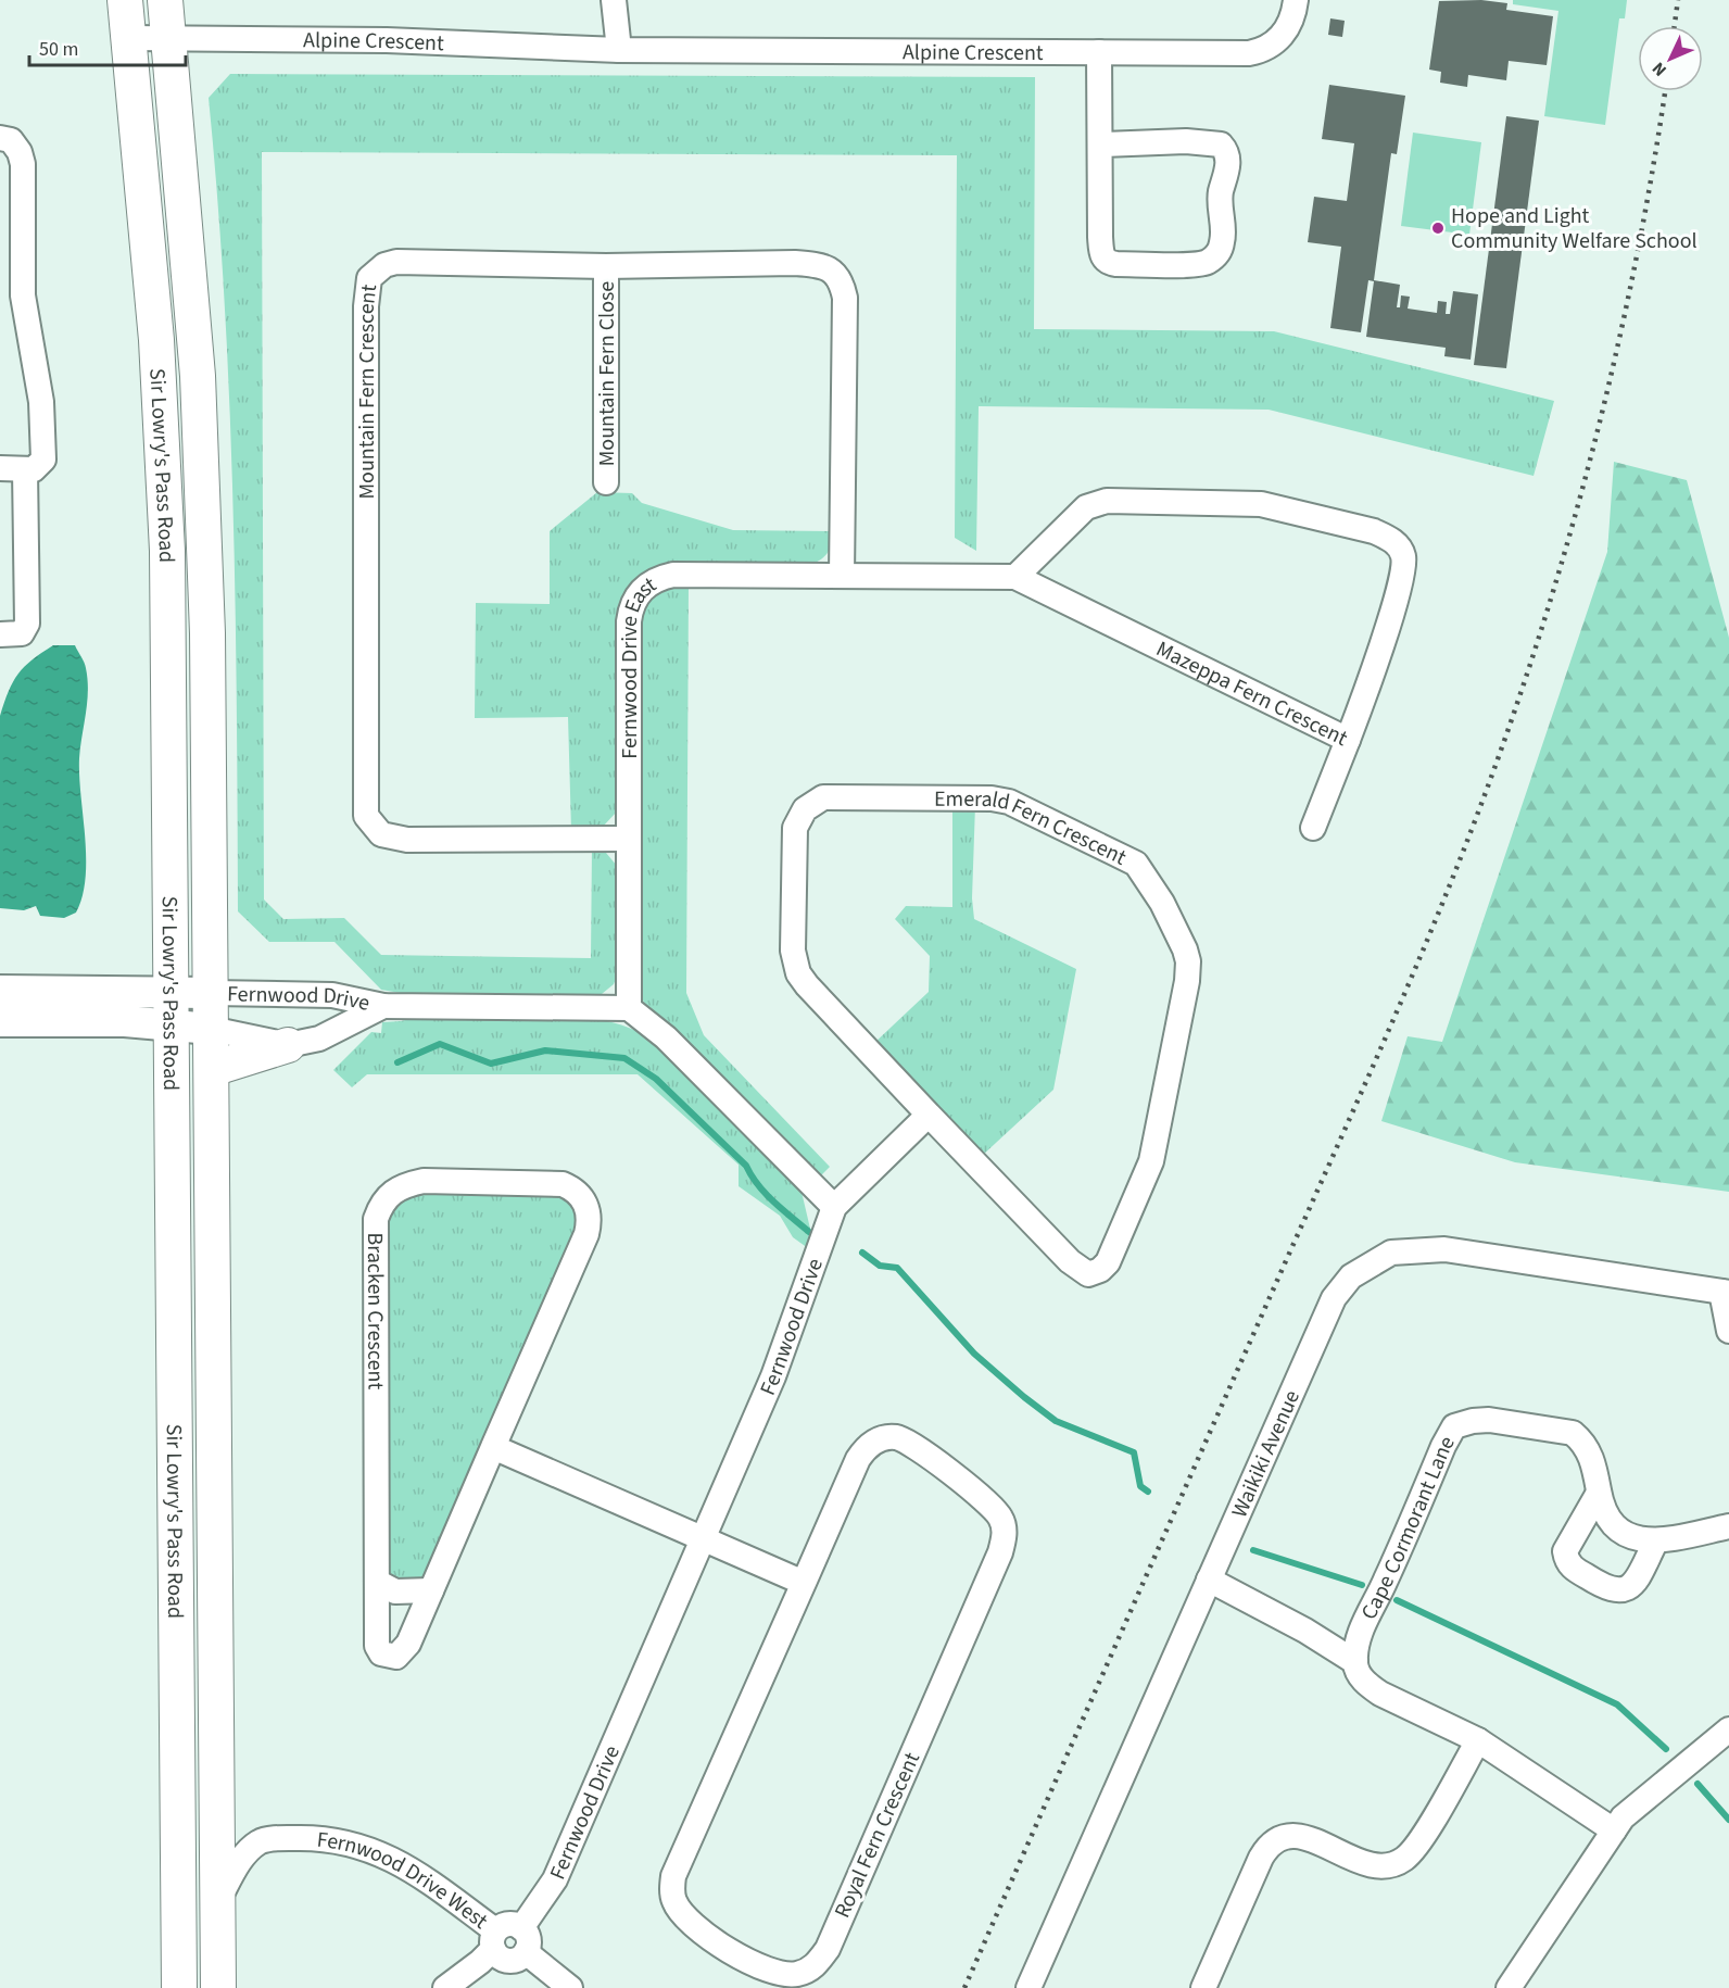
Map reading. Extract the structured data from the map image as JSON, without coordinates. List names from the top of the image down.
{
  "streets": {
    "main road": ["Sir Lowry's Pass Road"],
    "street": [
      "Alpine Crescent",
      "Mountain Fern Close",
      "Mountain Fern Crescent",
      "Fernwood Drive East",
      "Mazeppa Fern Crescent",
      "Emerald Fern Crescent",
      "Fernwood Drive",
      "Bracken Crescent",
      "Waikiki Avenue",
      "Cape Cormorant Lane",
      "Royal Fern Crescent",
      "Fernwood Drive West"
    ]
  },
  "crossings": [
    ["Alpine Crescent", "Sir Lowry's Pass Road"],
    ["Mountain Fern Close", "Mountain Fern Crescent"],
    ["Mountain Fern Crescent", "Fernwood Drive East"],
    ["Sir Lowry's Pass Road", "Fernwood Drive"],
    ["Sir Lowry's Pass Road", "Fernwood Drive West"],
    ["Fernwood Drive East", "Mazeppa Fern Crescent"],
    ["Fernwood Drive East", "Fernwood Drive"],
    ["Fernwood Drive", "Fernwood Drive West"]
  ],
  "places": ["Hope and Light Community Welfare School"],
  "scale_bar": "50 m",
  "north": "bottom left"
}
